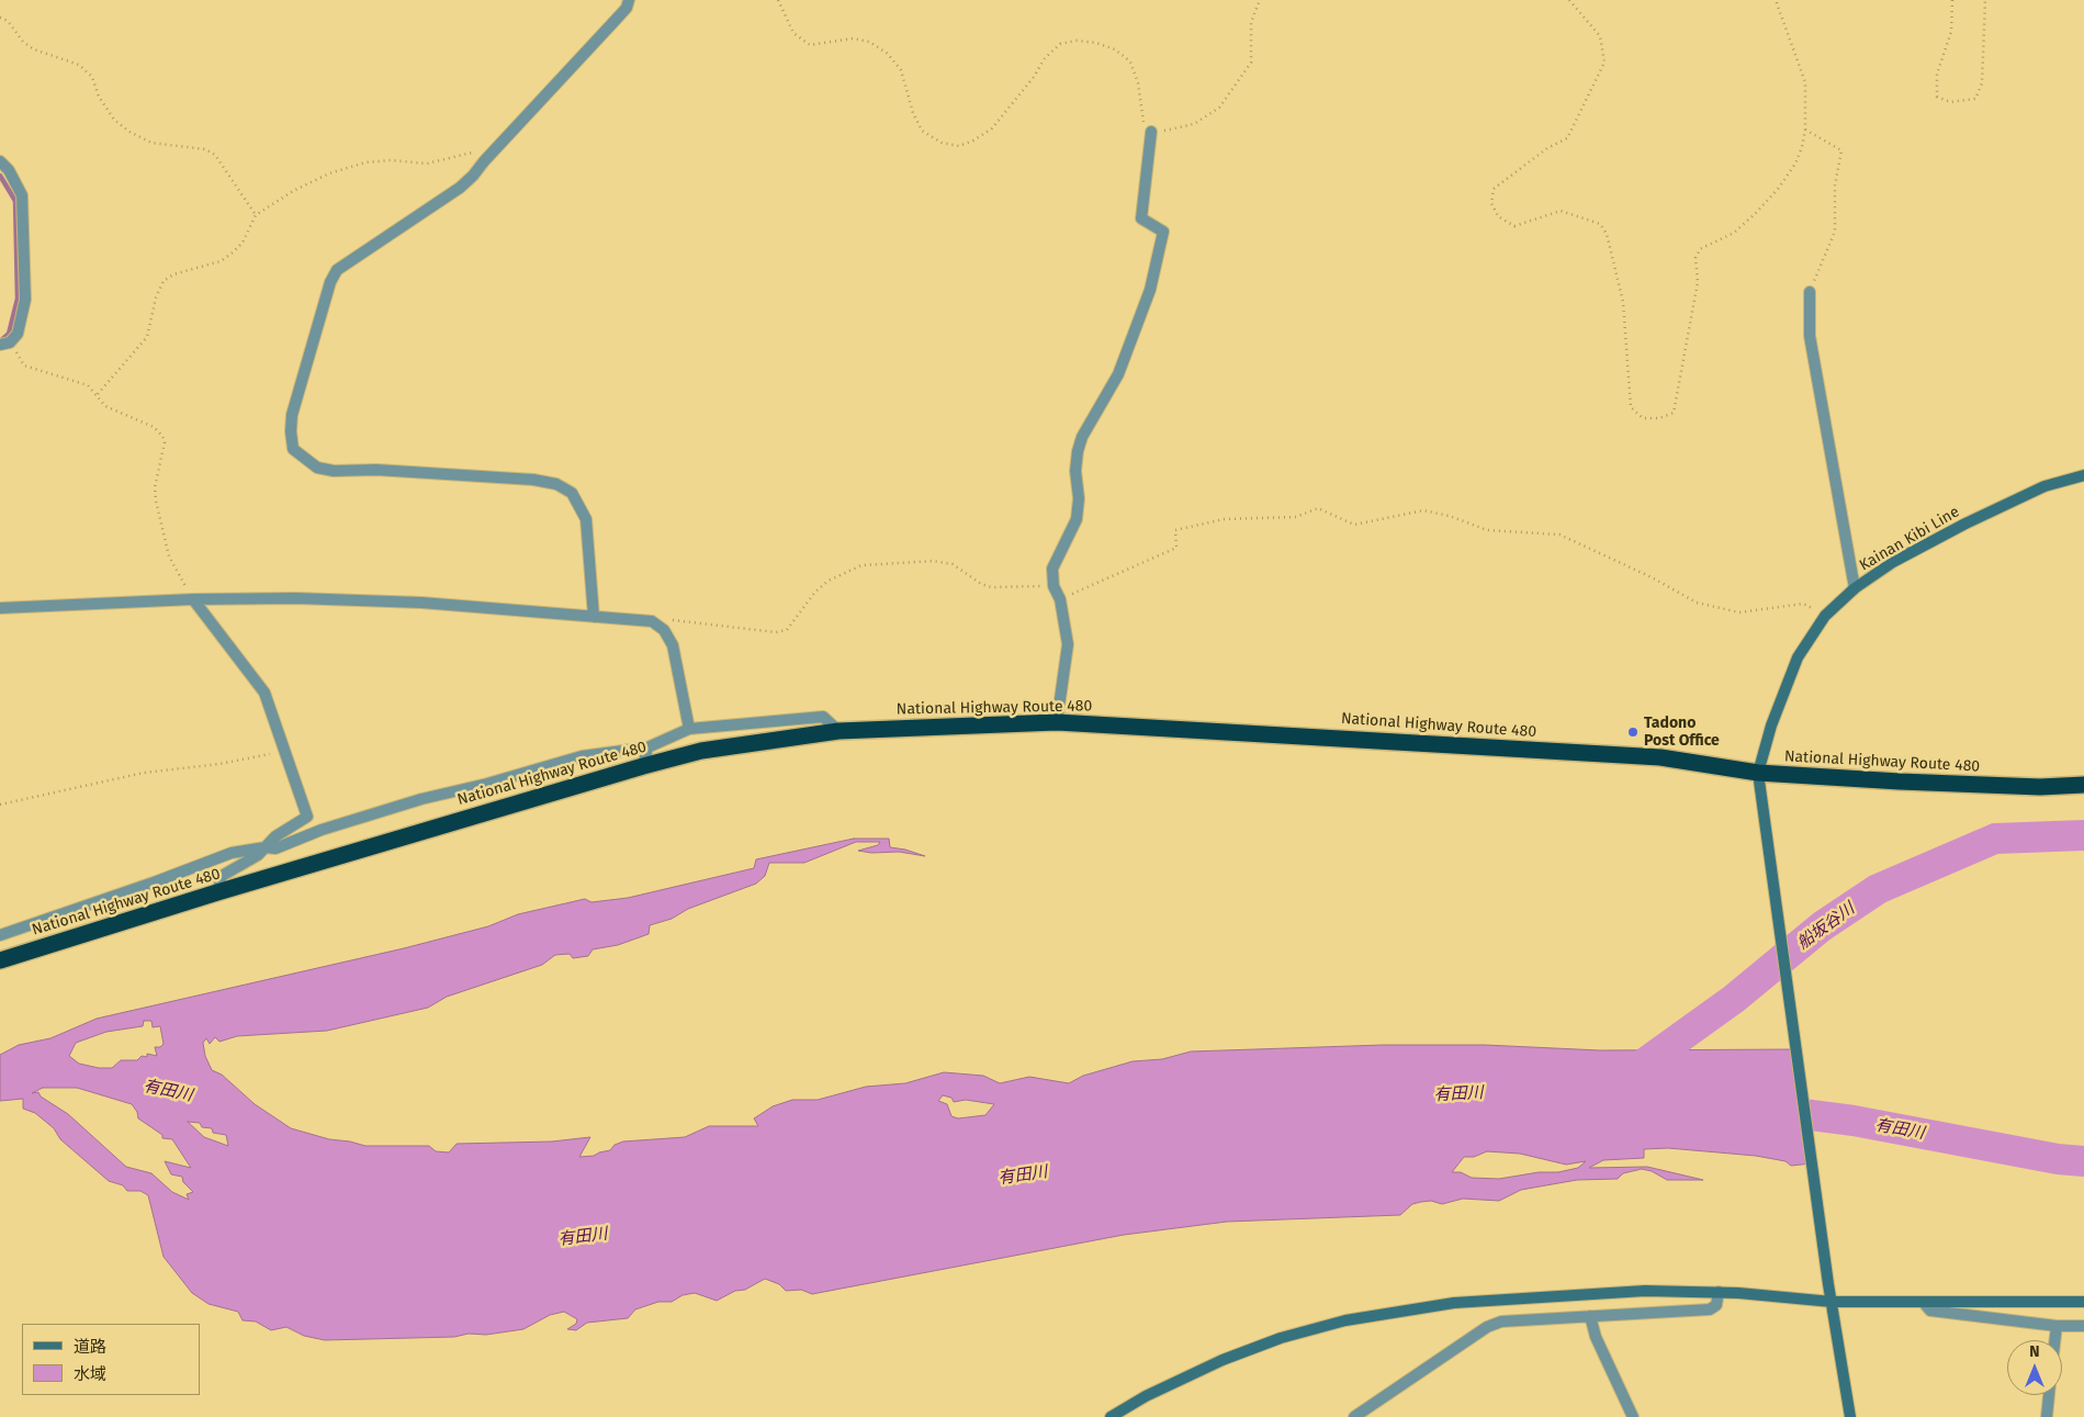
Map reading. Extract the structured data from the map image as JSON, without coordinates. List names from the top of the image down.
{
  "streets": {
    "highway": ["National Highway Route 480"],
    "street": ["Kainan Kibi Line"]
  },
  "crossings": [
    ["Kainan Kibi Line", "National Highway Route 480"]
  ],
  "water": ["船坂谷川", "有田川"],
  "places": ["Tadono Post Office"],
  "legend": ["道路", "水域"],
  "north": "top"
}
